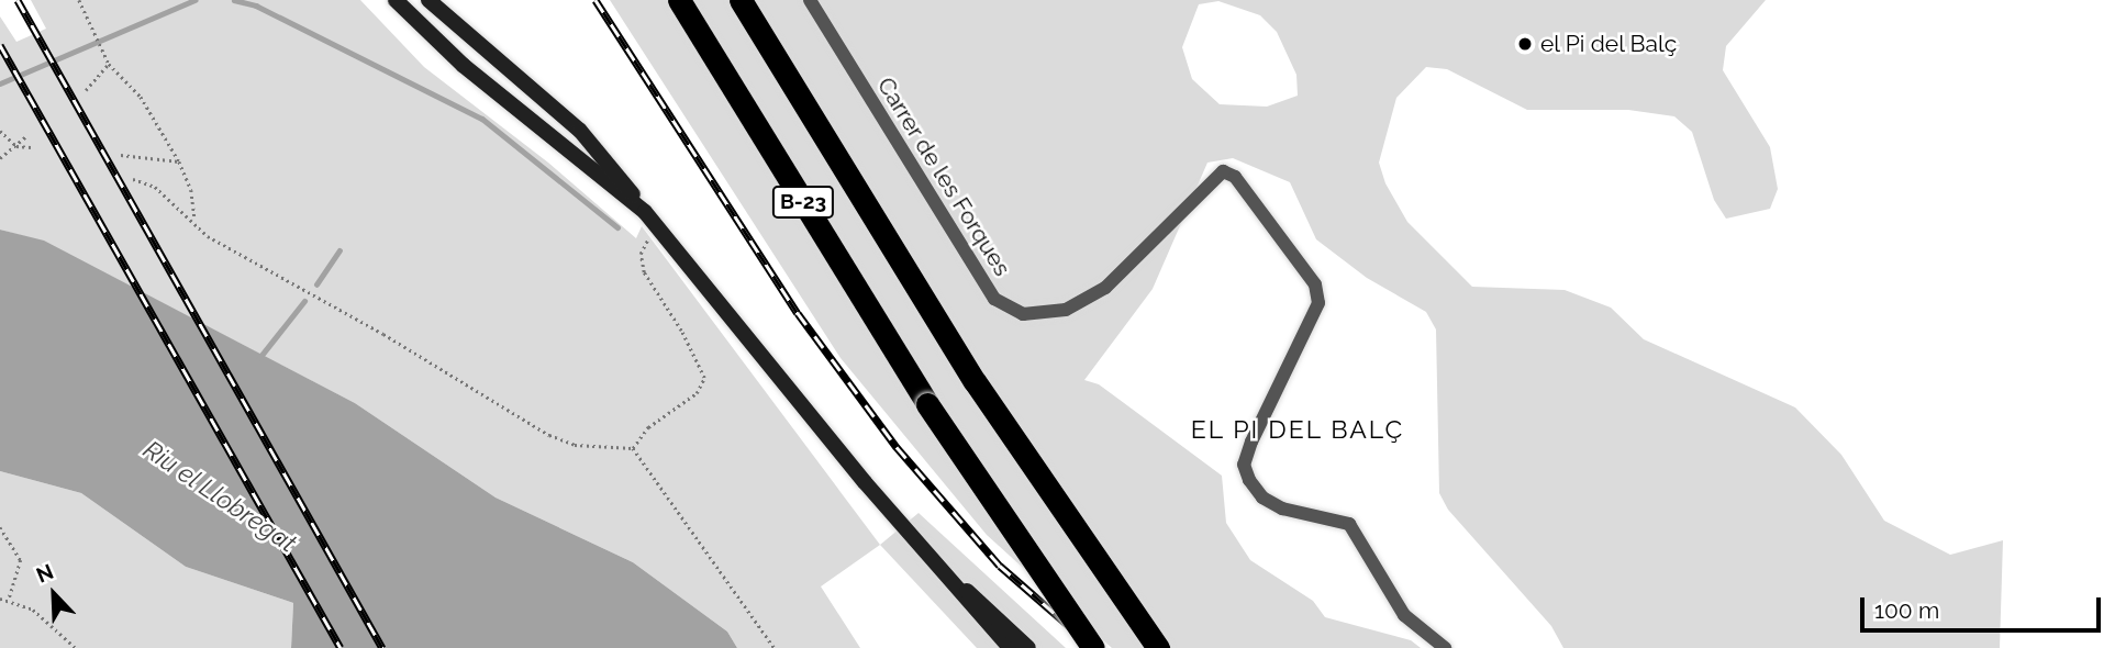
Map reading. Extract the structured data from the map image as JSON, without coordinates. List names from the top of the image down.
{
  "streets": {
    "highway": ["B-23"],
    "street": ["Carrer de les Forques"]
  },
  "districts": ["EL PI DEL BALÇ"],
  "water": ["Riu el Llobregat"],
  "places": ["el Pi del Balç"],
  "scale_bar": "100 m",
  "north": "top left"
}
